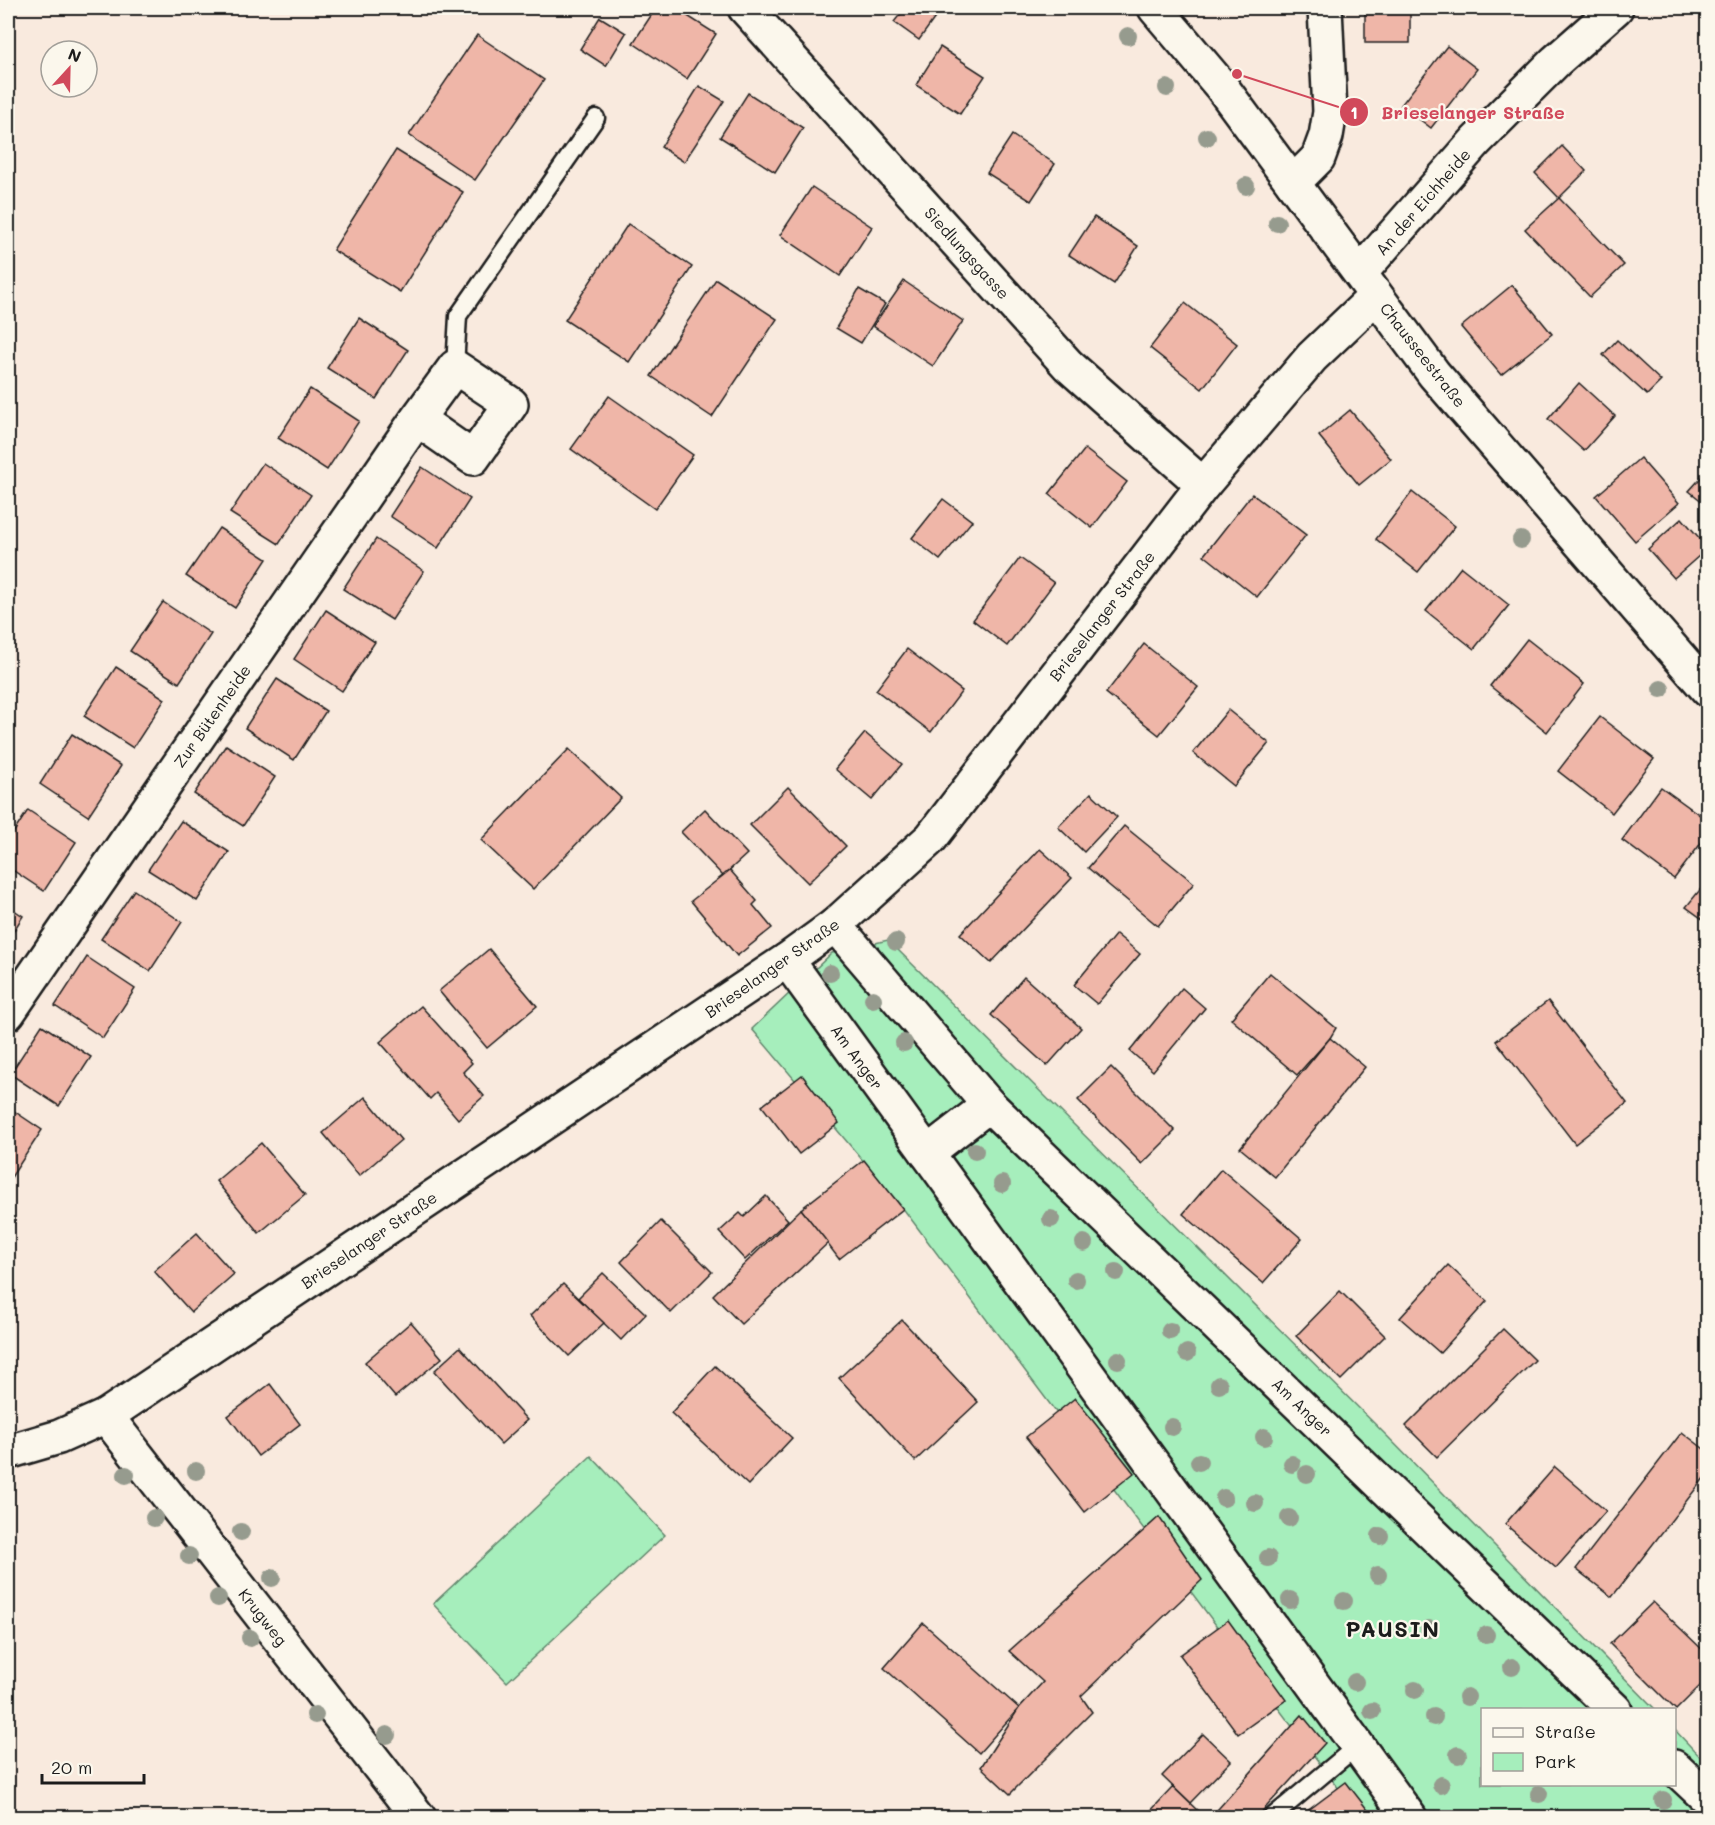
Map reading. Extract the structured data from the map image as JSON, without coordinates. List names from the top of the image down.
{
  "streets": {
    "street": [
      "An der Eichheide",
      "Siedlungsgasse",
      "Chausseestraße",
      "Brieselanger Straße",
      "Zur Bütenheide",
      "Am Anger",
      "Krugweg"
    ]
  },
  "crossings": [
    ["An der Eichheide", "Chausseestraße"],
    ["An der Eichheide", "Brieselanger Straße"],
    ["Siedlungsgasse", "Brieselanger Straße"],
    ["Chausseestraße", "Brieselanger Straße"],
    ["Brieselanger Straße", "Am Anger"],
    ["Brieselanger Straße", "Krugweg"]
  ],
  "districts": ["PAUSIN"],
  "places": ["Brieselanger Straße"],
  "legend": ["Straße", "Park"],
  "scale_bar": "20 m",
  "north": "top"
}
